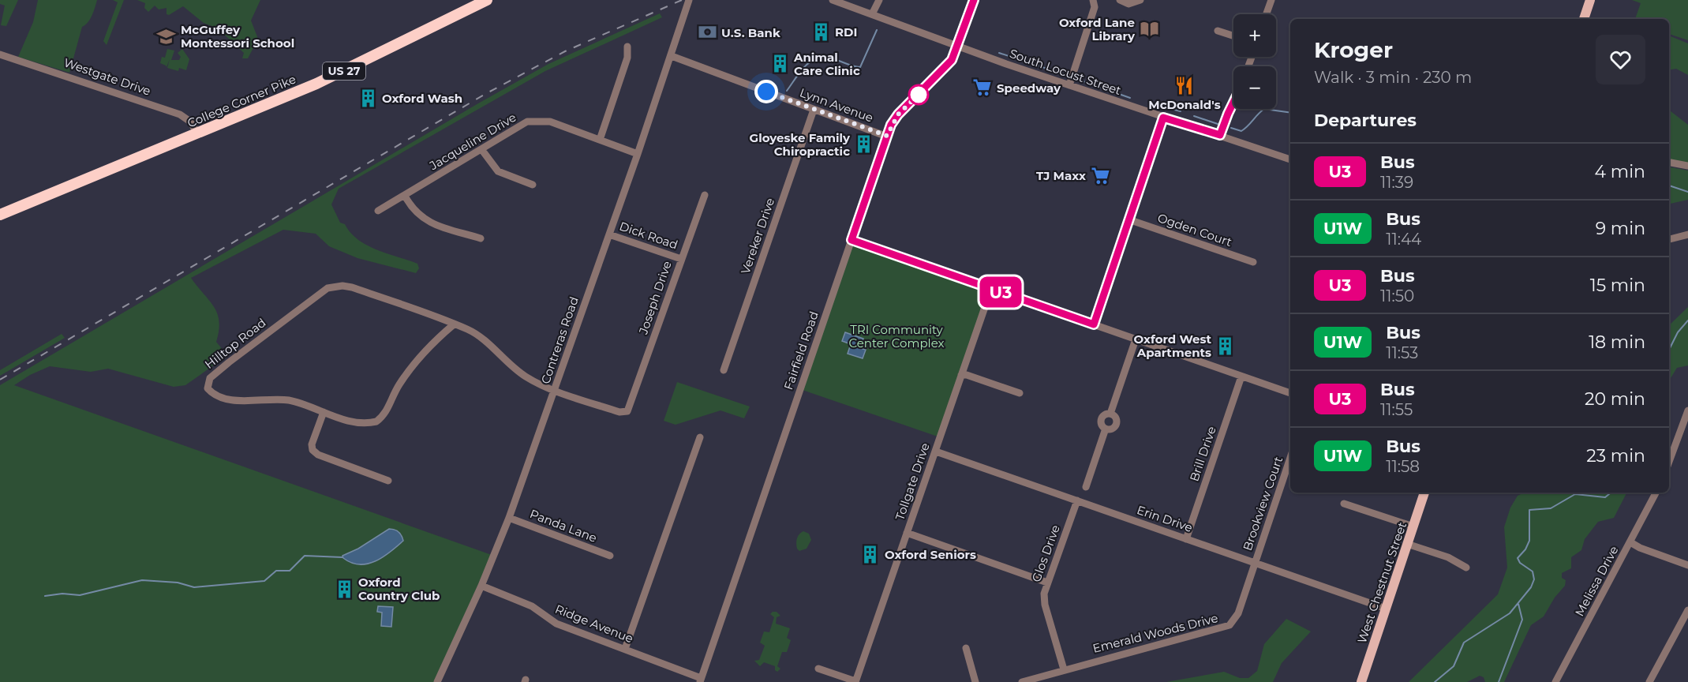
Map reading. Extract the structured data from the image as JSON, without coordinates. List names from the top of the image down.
{
  "streets": {
    "highway": ["US 27", "College Corner Pike"],
    "main road": ["West Chestnut Street"],
    "street": [
      "South Locust Street",
      "Westgate Drive",
      "Lynn Avenue",
      "Jacqueline Drive",
      "Ogden Court",
      "Dick Road",
      "Vereker Drive",
      "Joseph Drive",
      "Contreras Road",
      "Hilltop Road",
      "Fairfield Road",
      "Brill Drive",
      "Tollgate Drive",
      "Brookview Court",
      "Erin Drive",
      "Panda Lane",
      "Glos Drive",
      "Melissa Drive",
      "Ridge Avenue",
      "Emerald Woods Drive"
    ]
  },
  "crossings": [
    ["South Locust Street", "Fairfield Road"],
    ["Westgate Drive", "College Corner Pike"],
    ["Lynn Avenue", "Vereker Drive"],
    ["Lynn Avenue", "Contreras Road"],
    ["Lynn Avenue", "Fairfield Road"],
    ["Jacqueline Drive", "Contreras Road"],
    ["Dick Road", "Joseph Drive"],
    ["Dick Road", "Contreras Road"],
    ["Joseph Drive", "Hilltop Road"],
    ["Contreras Road", "Hilltop Road"],
    ["Contreras Road", "Panda Lane"],
    ["Contreras Road", "Ridge Avenue"],
    ["Fairfield Road", "Ridge Avenue"],
    ["Brill Drive", "Erin Drive"],
    ["Tollgate Drive", "Erin Drive"],
    ["Brookview Court", "Erin Drive"],
    ["Brookview Court", "Emerald Woods Drive"],
    ["Erin Drive", "Glos Drive"],
    ["Erin Drive", "West Chestnut Street"],
    ["Erin Drive", "Emerald Woods Drive"],
    ["Glos Drive", "Emerald Woods Drive"]
  ],
  "parks": ["TRI Community Center Complex"],
  "places": {
    "library": ["Oxford Lane Library"],
    "building": [
      "RDI",
      "Animal Care Clinic",
      "Oxford Wash",
      "Gloyeske Family Chiropractic",
      "Oxford West Apartments",
      "Oxford Seniors",
      "Oxford Country Club"
    ],
    "bank": ["U.S. Bank"],
    "school or university": ["McGuffey Montessori School"],
    "restaurant": ["McDonald's"],
    "supermarket": ["Speedway", "TJ Maxx"]
  },
  "lines": ["bus line U3"],
  "page": {
    "on_map": "U3",
    "map_buttons": ["+", "−"],
    "heading": [
      ["Kroger", "Walk · 3 min · 230 m"],
      "Departures"
    ],
    "list": [
      {
        "mark": "U3",
        "name": "Bus",
        "note": "11:39",
        "value": "4 min"
      },
      {
        "mark": "U1W",
        "name": "Bus",
        "note": "11:44",
        "value": "9 min"
      },
      {
        "mark": "U3",
        "name": "Bus",
        "note": "11:50",
        "value": "15 min"
      },
      {
        "mark": "U1W",
        "name": "Bus",
        "note": "11:53",
        "value": "18 min"
      },
      {
        "mark": "U3",
        "name": "Bus",
        "note": "11:55",
        "value": "20 min"
      },
      {
        "mark": "U1W",
        "name": "Bus",
        "note": "11:58",
        "value": "23 min"
      }
    ]
  }
}
